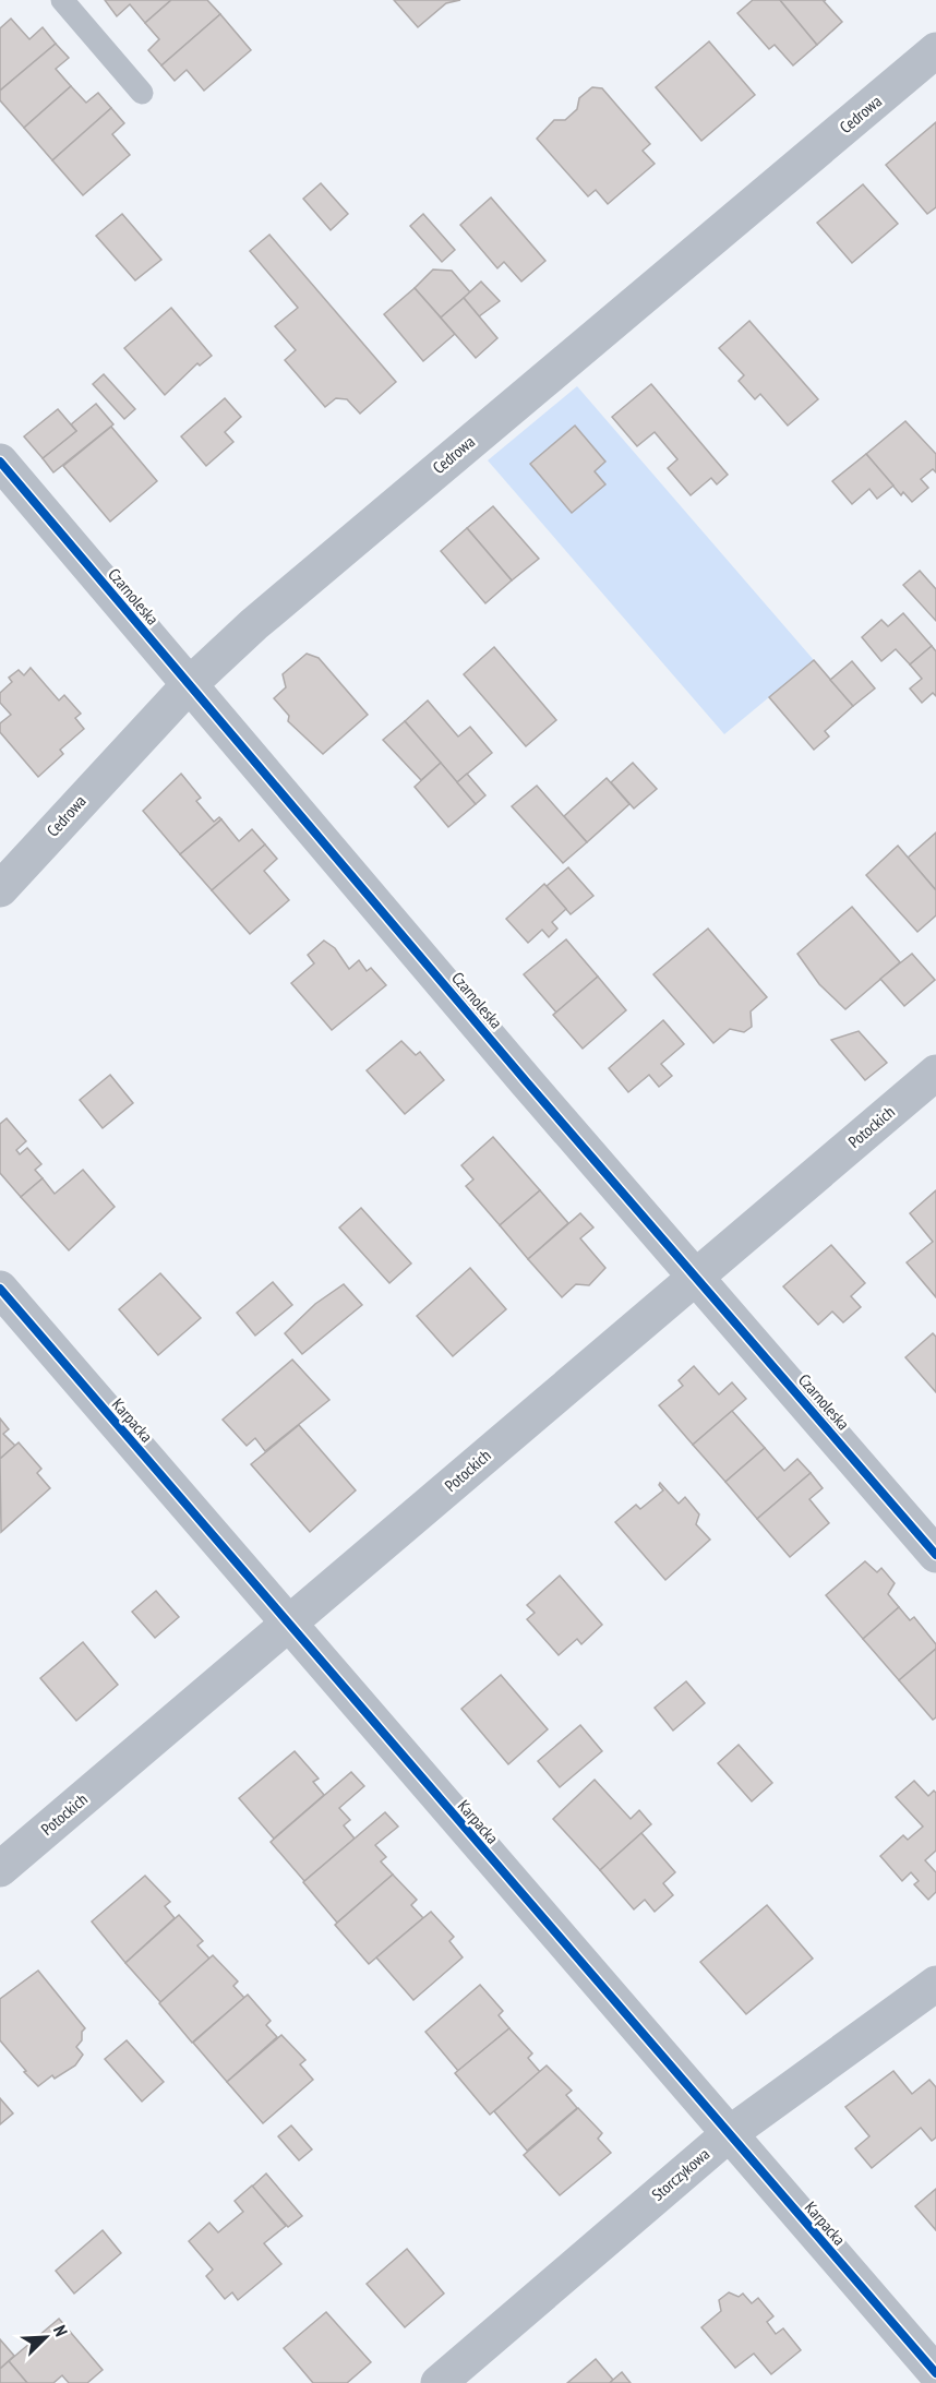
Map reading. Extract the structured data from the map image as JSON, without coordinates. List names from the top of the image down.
{
  "streets": {
    "street": [
      "Cedrowa",
      "Czarnoleska",
      "Potockich",
      "Karpacka",
      "Storczykowa"
    ]
  },
  "crossings": [
    ["Cedrowa", "Czarnoleska"],
    ["Czarnoleska", "Potockich"],
    ["Potockich", "Karpacka"],
    ["Karpacka", "Storczykowa"]
  ],
  "north": "top right"
}
